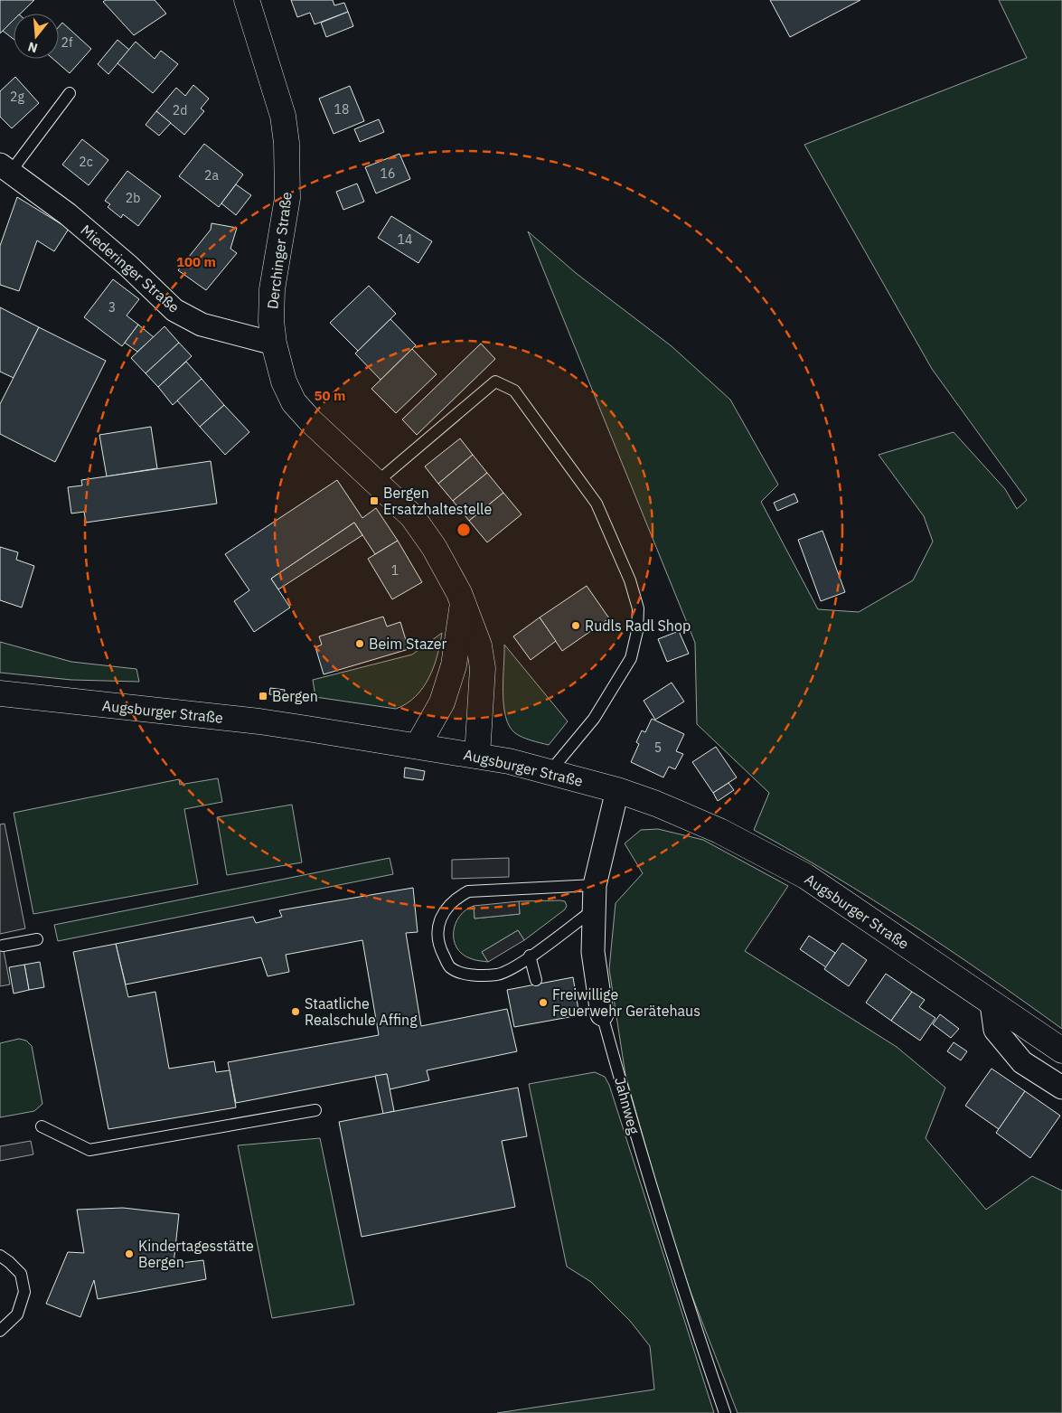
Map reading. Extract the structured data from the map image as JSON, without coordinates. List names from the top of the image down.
{
  "streets": {
    "main road": ["Derchinger Straße", "Augsburger Straße"],
    "street": ["Miederinger Straße", "Jahnweg"]
  },
  "crossings": [
    ["Derchinger Straße", "Miederinger Straße"],
    ["Derchinger Straße", "Augsburger Straße"],
    ["Augsburger Straße", "Jahnweg"]
  ],
  "places": {
    "transit": ["Bergen Ersatzhaltestelle", "Bergen"],
    "other": [
      "Rudls Radl Shop",
      "Beim Stazer",
      "Freiwillige Feuerwehr Gerätehaus",
      "Staatliche Realschule Affing",
      "Kindertagesstätte Bergen"
    ]
  },
  "house_numbers": [
    "2f",
    "2g",
    "18",
    "2d",
    "2c",
    "16",
    "2a",
    "2b",
    "14",
    "3",
    "1",
    "5"
  ],
  "north": "bottom",
  "rings": ["100 m", "50 m"]
}
